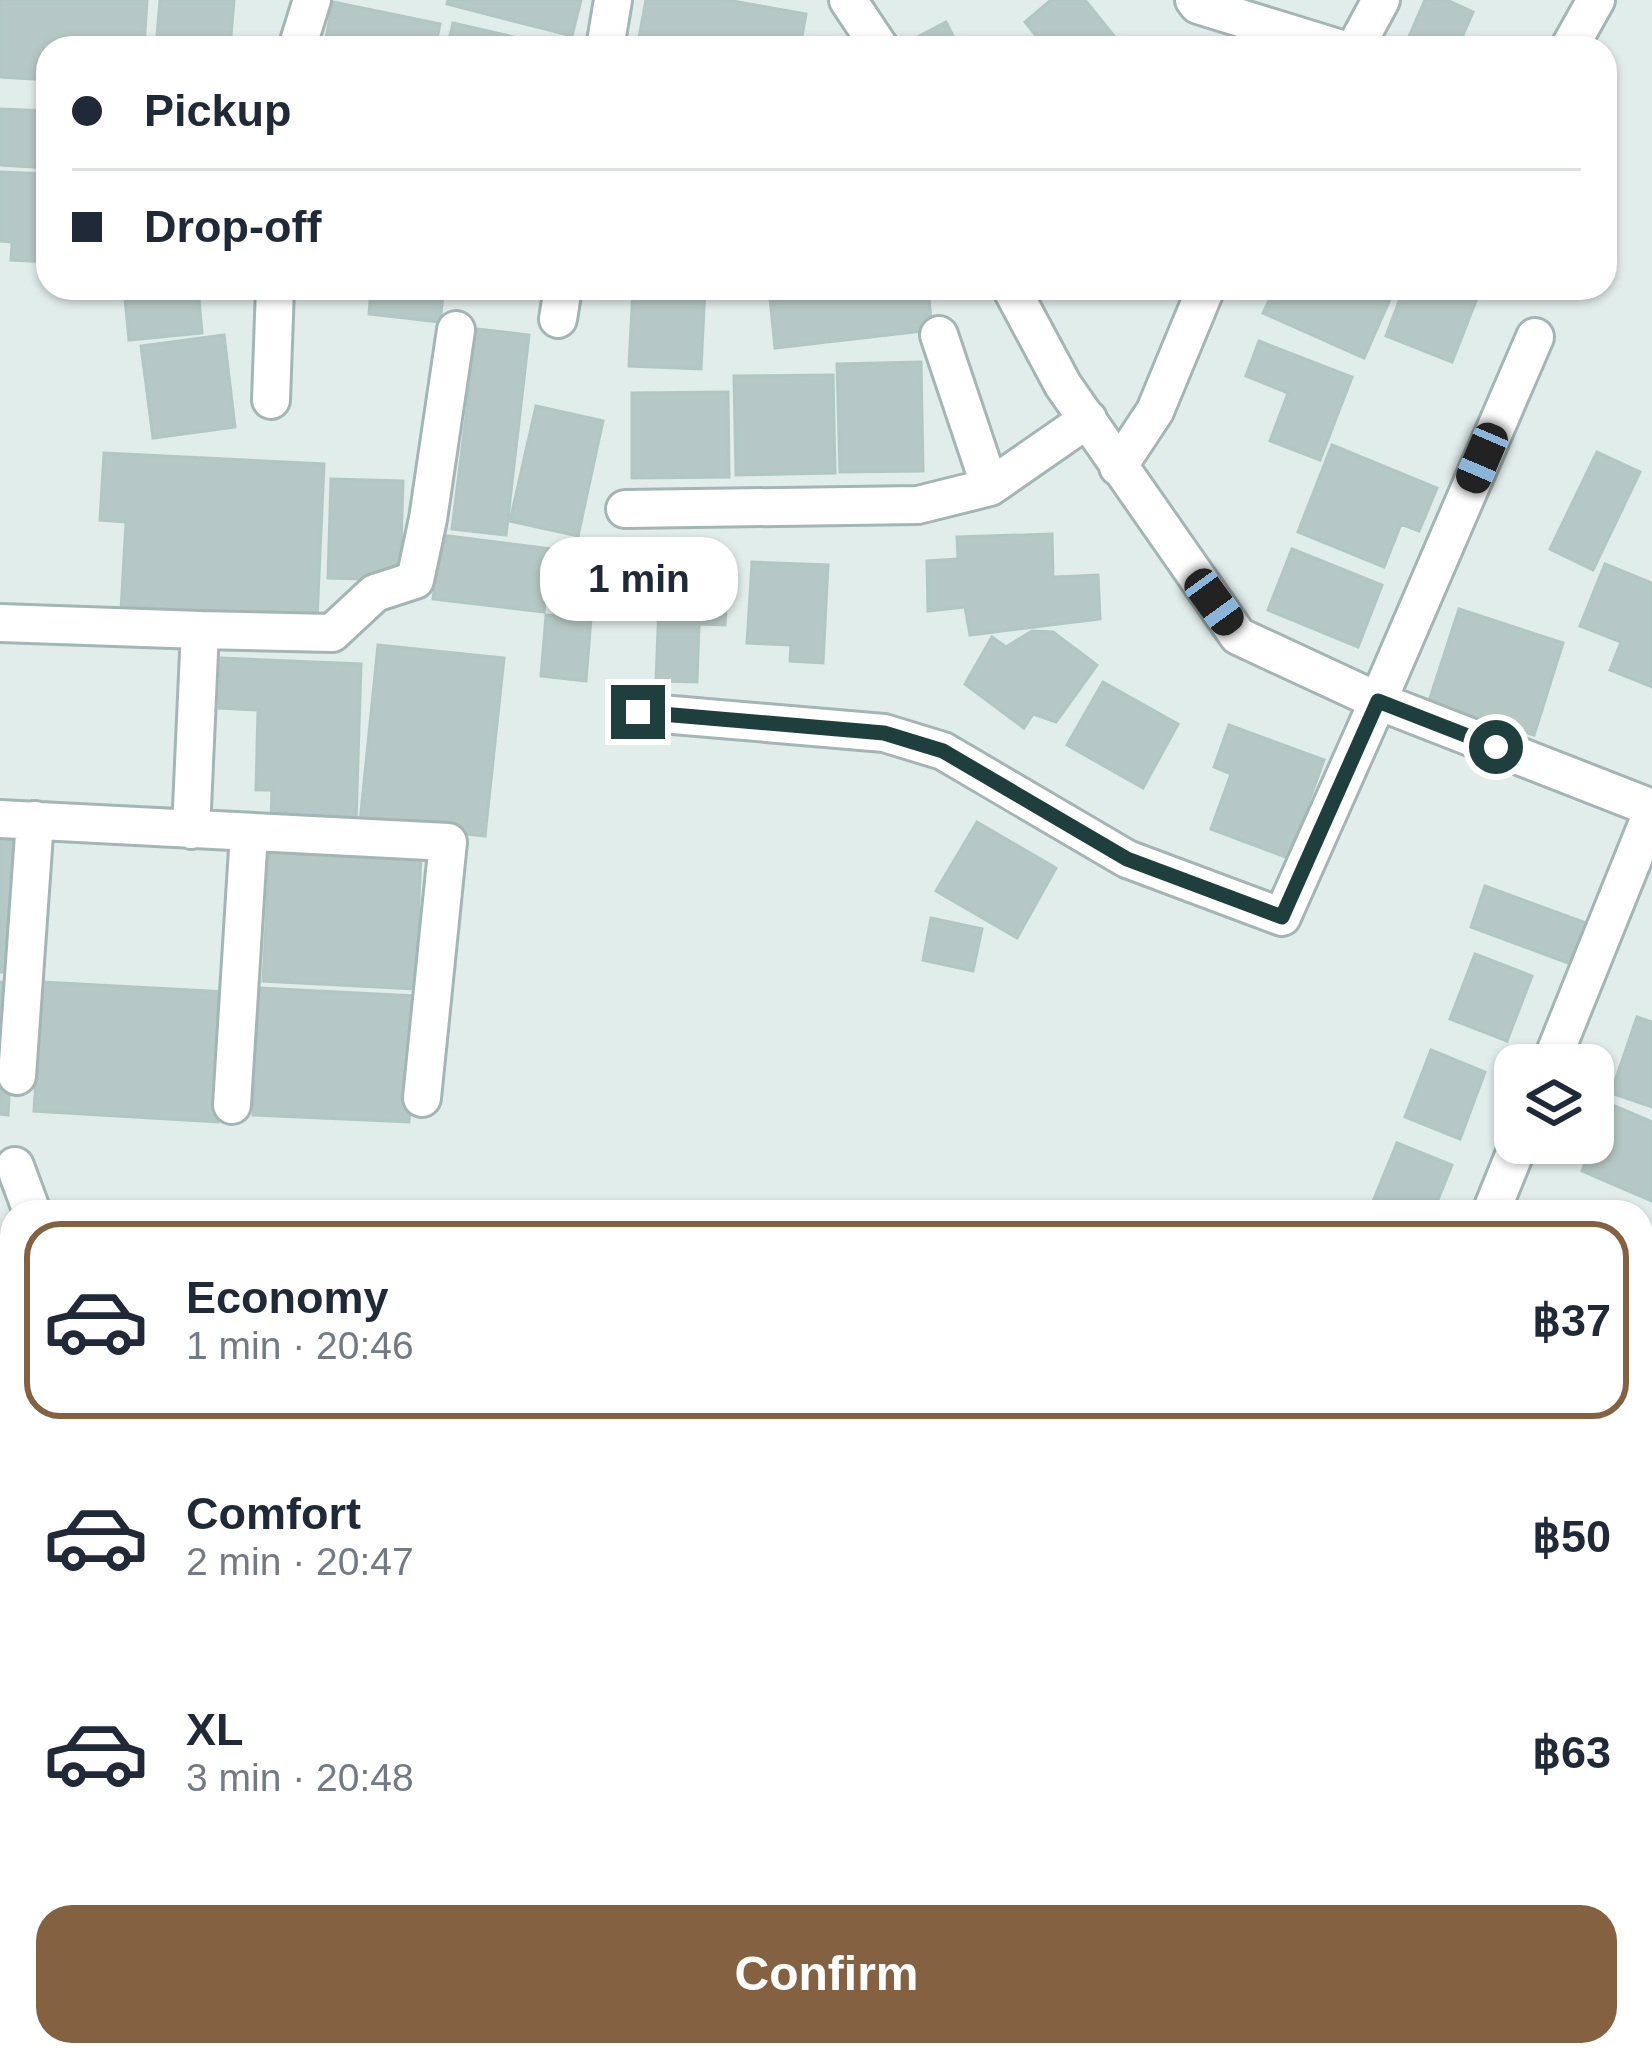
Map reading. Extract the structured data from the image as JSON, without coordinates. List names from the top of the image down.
{
  "page": {
    "banner": ["Pickup", "Drop-off"],
    "bubble": "1 min",
    "list": [
      {
        "name": "Economy",
        "note": "1 min · 20:46",
        "value": "฿37"
      },
      {
        "name": "Comfort",
        "note": "2 min · 20:47",
        "value": "฿50"
      },
      {
        "name": "XL",
        "note": "3 min · 20:48",
        "value": "฿63"
      }
    ],
    "buttons": "Confirm"
  }
}
